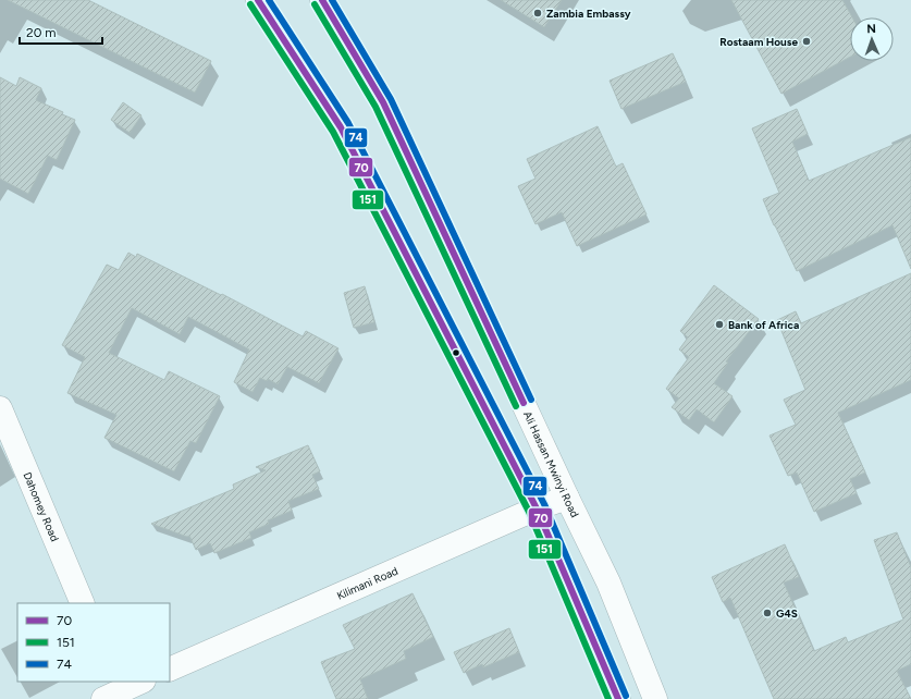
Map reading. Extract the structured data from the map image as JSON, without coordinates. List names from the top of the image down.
{
  "streets": {
    "main road": ["Ali Hassan Mwinyi Road", "Dahomey Road", "Kilimani Road"]
  },
  "crossings": [
    ["Ali Hassan Mwinyi Road", "Kilimani Road"]
  ],
  "places": [
    "Zambia Embassy",
    "Rostaam House",
    "Bank of Africa",
    "G4S"
  ],
  "lines": ["transit line 70", "transit line 74", "transit line 151"],
  "legend": ["70", "151", "74"],
  "scale_bar": "20 m",
  "north": "top"
}
